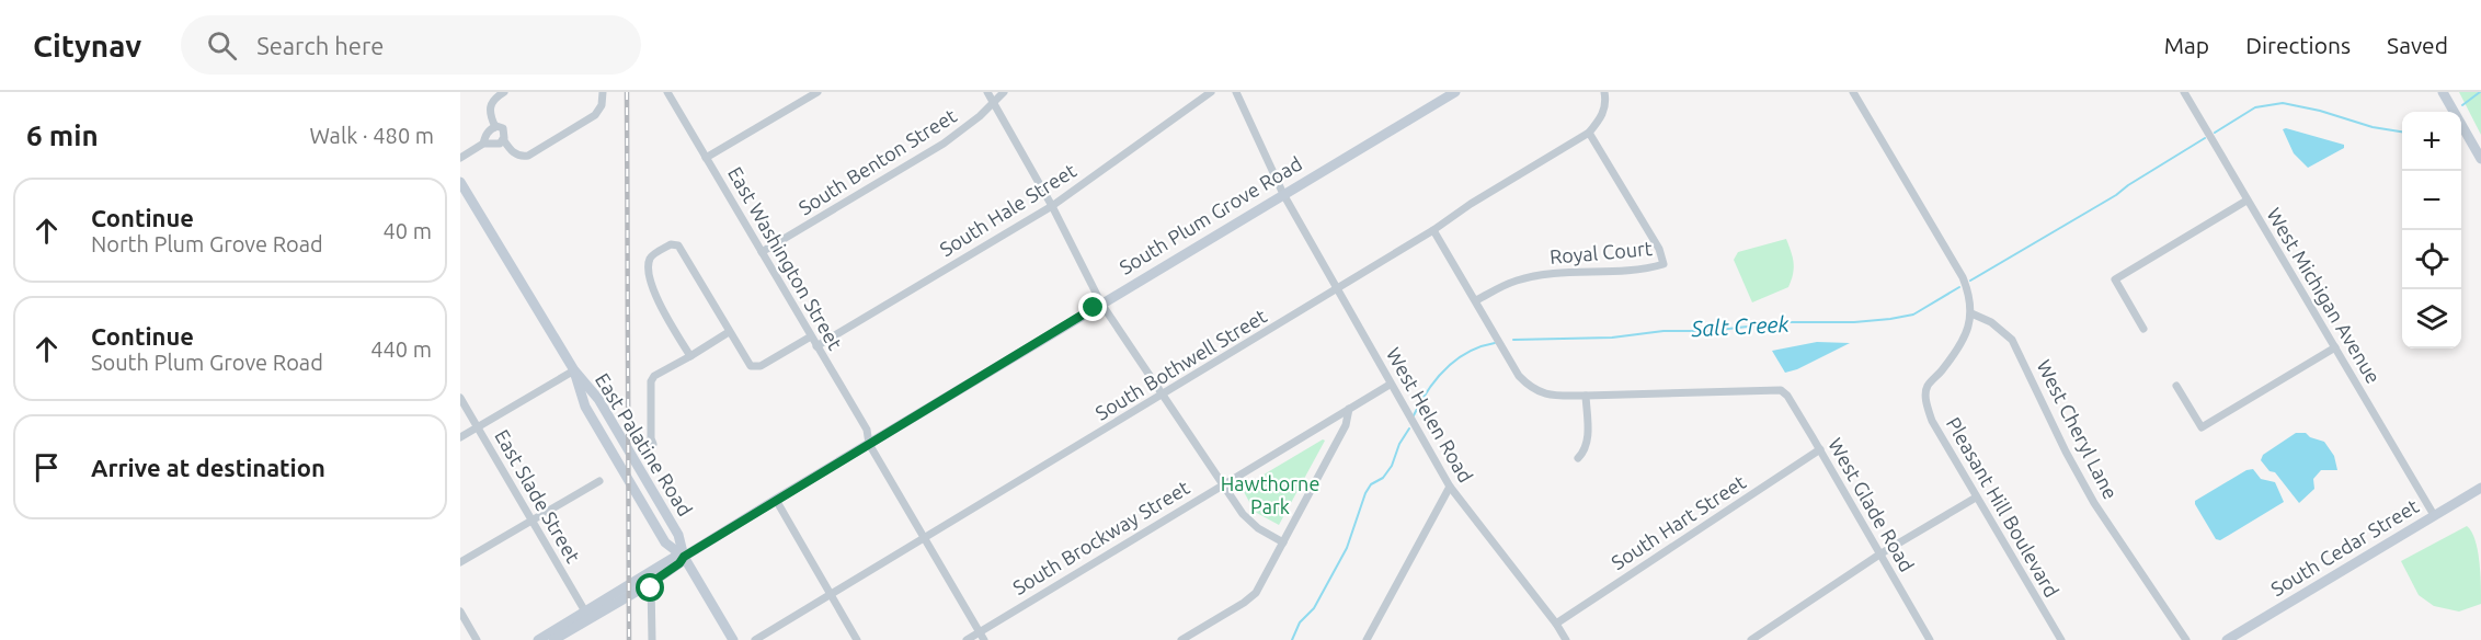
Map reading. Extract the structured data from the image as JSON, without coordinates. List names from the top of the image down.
{
  "streets": {
    "main road": ["South Plum Grove Road", "East Palatine Road", "South Cedar Street"],
    "street": [
      "South Benton Street",
      "South Hale Street",
      "Royal Court",
      "East Washington Street",
      "West Michigan Avenue",
      "South Bothwell Street",
      "West Helen Road",
      "West Cheryl Lane",
      "East Slade Street",
      "West Glade Road",
      "Pleasant Hill Boulevard",
      "South Hart Street",
      "South Brockway Street"
    ]
  },
  "crossings": [
    ["South Benton Street", "East Washington Street"],
    ["South Hale Street", "East Washington Street"],
    ["South Plum Grove Road", "East Washington Street"],
    ["South Plum Grove Road", "West Helen Road"],
    ["South Plum Grove Road", "East Palatine Road"],
    ["Royal Court", "South Bothwell Street"],
    ["East Washington Street", "South Bothwell Street"],
    ["East Washington Street", "South Brockway Street"],
    ["West Michigan Avenue", "South Cedar Street"],
    ["South Bothwell Street", "West Helen Road"],
    ["West Helen Road", "South Hart Street"],
    ["West Helen Road", "South Brockway Street"],
    ["West Glade Road", "South Hart Street"]
  ],
  "water": ["Salt Creek"],
  "parks": ["Hawthorne Park"],
  "page": {
    "header": "Citynav",
    "search": "Search here",
    "nav": ["Map", "Directions", "Saved"],
    "heading": ["6 min", "Walk · 480 m"],
    "map_buttons": ["+", "−"],
    "list": [
      ["Continue", "North Plum Grove Road", "40 m"],
      ["Continue", "South Plum Grove Road", "440 m"],
      "Arrive at destination"
    ]
  }
}
